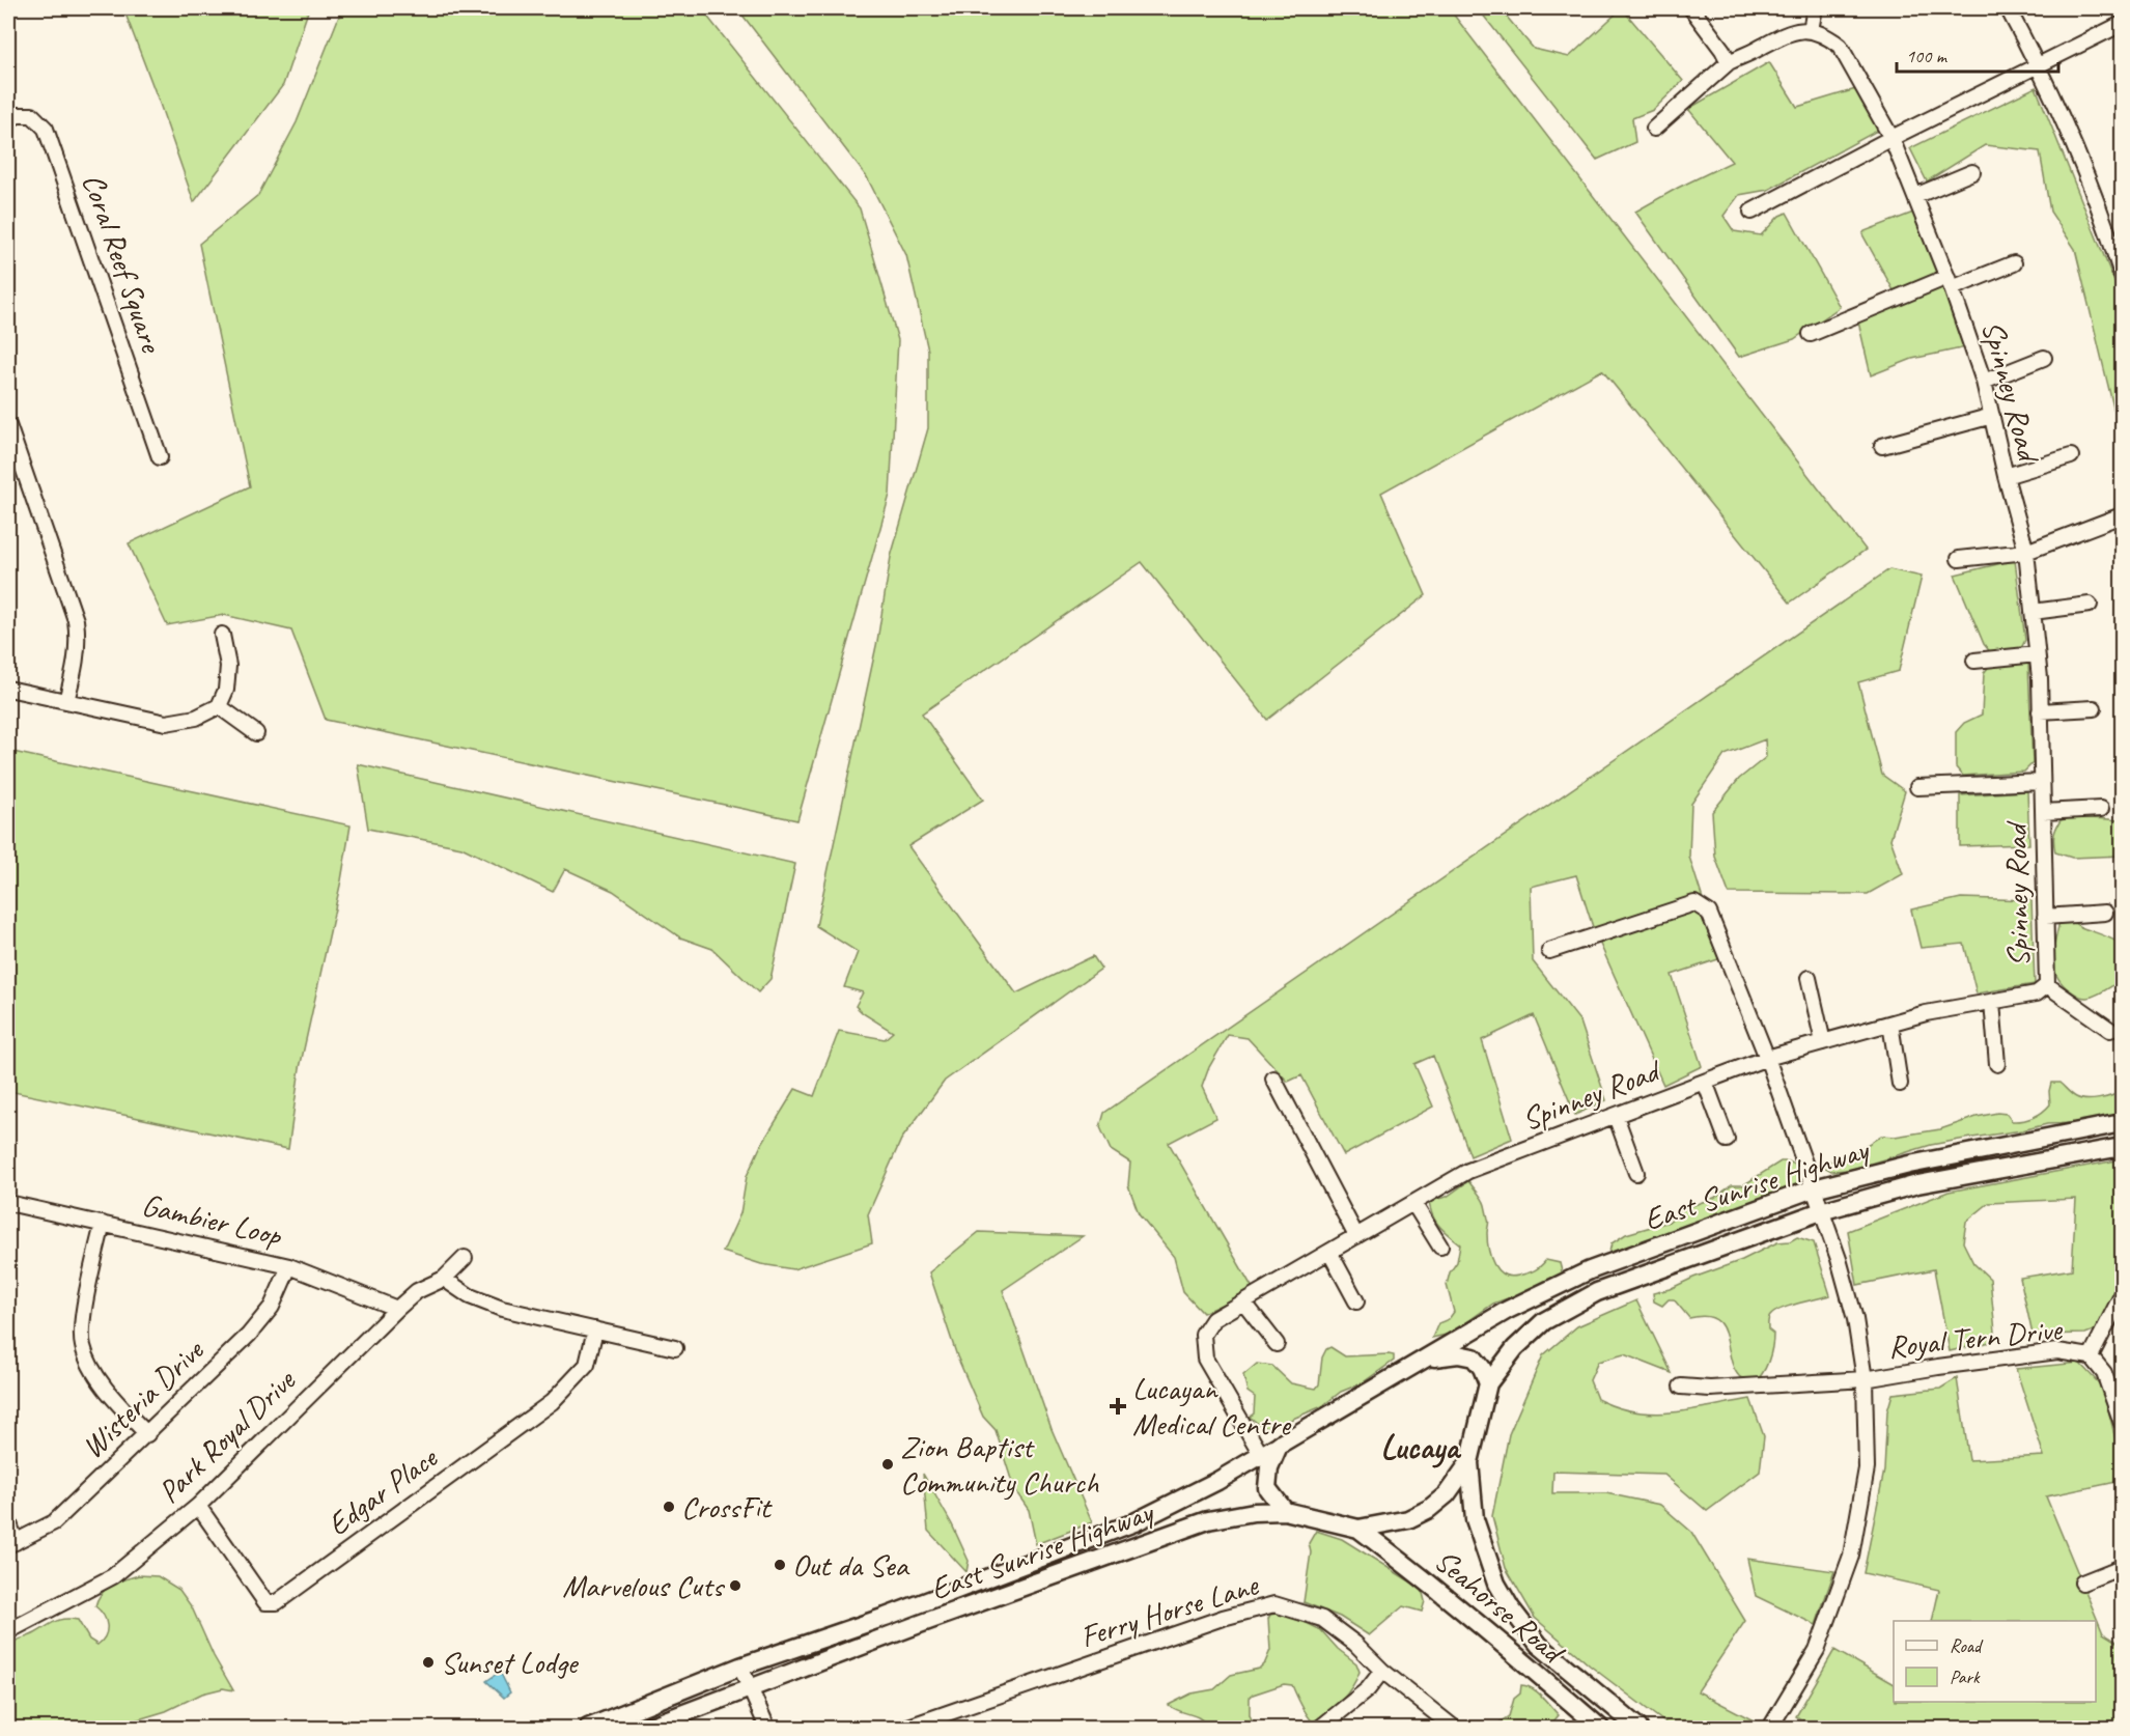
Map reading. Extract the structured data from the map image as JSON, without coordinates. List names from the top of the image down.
{
  "streets": {
    "main road": ["East Sunrise Highway", "Seahorse Road"],
    "street": [
      "Coral Reef Square",
      "Spinney Road",
      "Gambier Loop",
      "Royal Tern Drive",
      "Wisteria Drive",
      "Park Royal Drive",
      "Edgar Place",
      "Ferry Horse Lane"
    ]
  },
  "crossings": [
    ["Spinney Road", "East Sunrise Highway"],
    ["East Sunrise Highway", "Seahorse Road"],
    ["Gambier Loop", "Wisteria Drive"],
    ["Gambier Loop", "Park Royal Drive"],
    ["Park Royal Drive", "Edgar Place"]
  ],
  "districts": ["Lucaya"],
  "places": {
    "health": ["Lucayan Medical Centre"],
    "other": [
      "Zion Baptist Community Church",
      "CrossFit",
      "Out da Sea",
      "Marvelous Cuts",
      "Sunset Lodge"
    ]
  },
  "legend": ["Road", "Park"],
  "scale_bar": "100 m"
}
